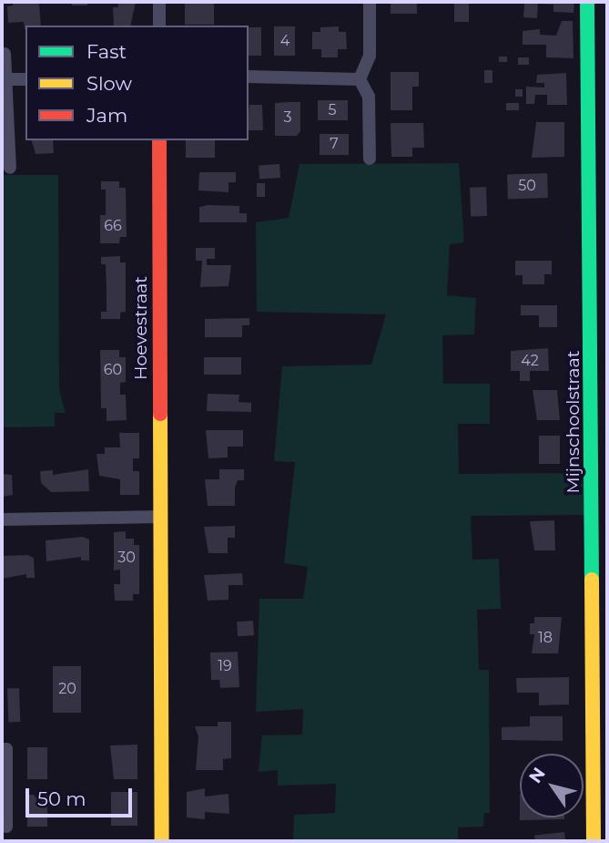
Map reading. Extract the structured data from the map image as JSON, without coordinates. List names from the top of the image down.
{
  "streets": {
    "street": ["Hoevestraat", "Mijnschoolstraat"]
  },
  "house_numbers": [
    "4",
    "5",
    "3",
    "7",
    "50",
    "66",
    "42",
    "60",
    "30",
    "18",
    "19",
    "20"
  ],
  "legend": ["Fast", "Slow", "Jam"],
  "scale_bar": "50 m",
  "north": "top left"
}
